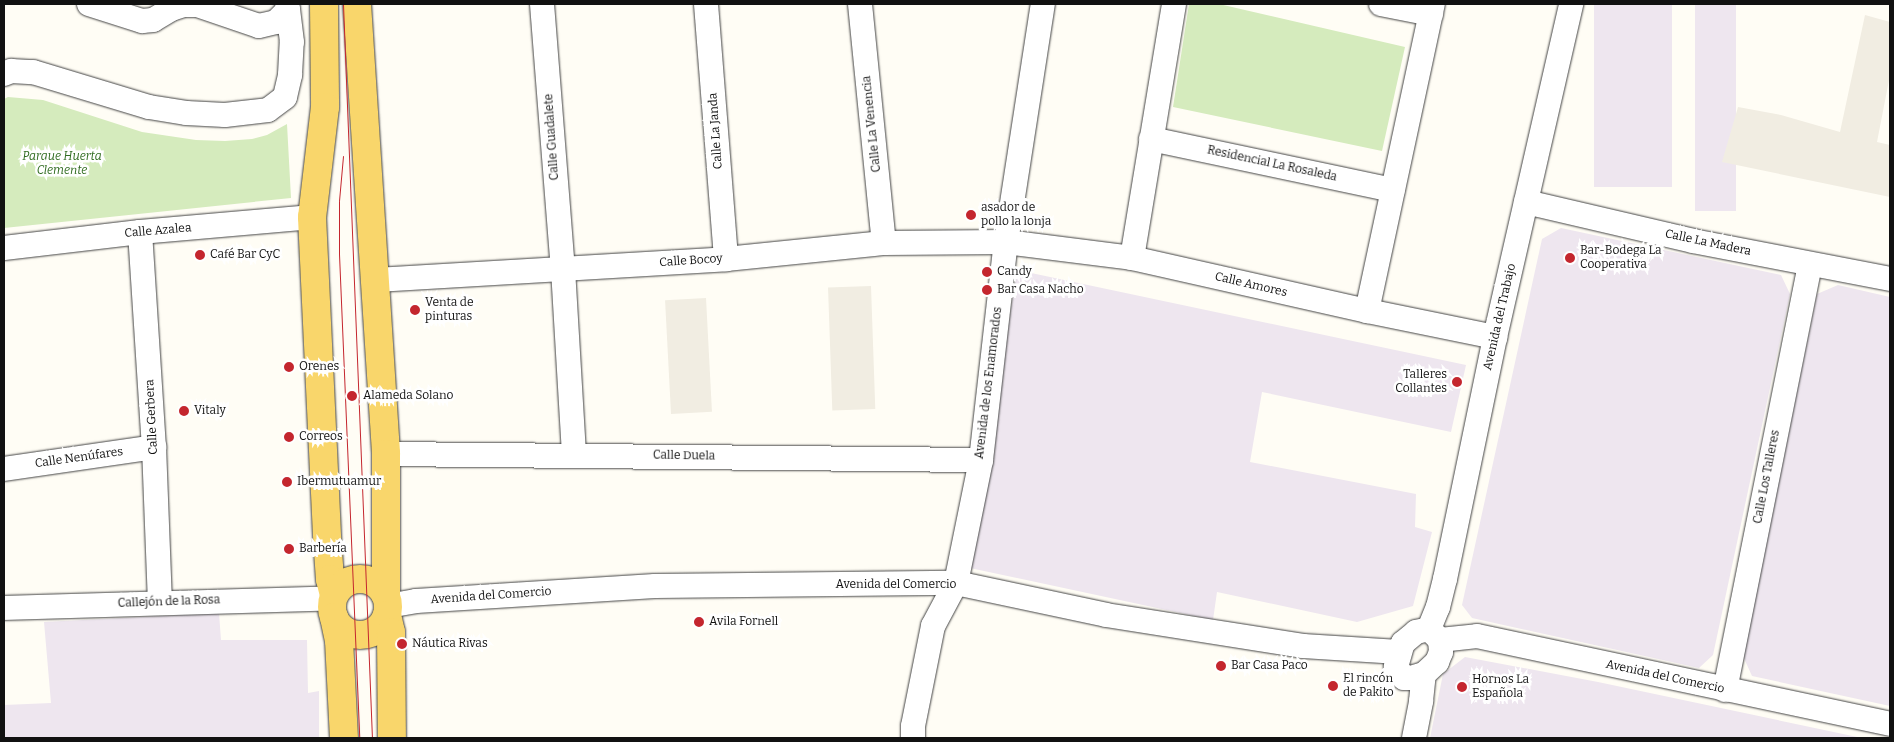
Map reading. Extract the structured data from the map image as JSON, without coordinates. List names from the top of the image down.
{
  "streets": {
    "street": [
      "Calle La Venencia",
      "Calle La Janda",
      "Calle Guadalete",
      "Residencial La Rosaleda",
      "Calle Azalea",
      "Calle La Madera",
      "Calle Bocoy",
      "Calle Amores",
      "Avenida del Trabajo",
      "Avenida de los Enamorados",
      "Calle Gerbera",
      "Calle Duela",
      "Calle Nenúfares",
      "Calle Los Talleres",
      "Avenida del Comercio",
      "Callejón de la Rosa"
    ]
  },
  "crossings": [
    ["Calle La Venencia", "Calle Bocoy"],
    ["Calle La Janda", "Calle Bocoy"],
    ["Calle Guadalete", "Calle Bocoy"],
    ["Calle Guadalete", "Calle Duela"],
    ["Calle Azalea", "Calle Gerbera"],
    ["Calle La Madera", "Avenida del Trabajo"],
    ["Calle La Madera", "Calle Los Talleres"],
    ["Calle Bocoy", "Calle Amores"],
    ["Calle Bocoy", "Avenida de los Enamorados"],
    ["Calle Amores", "Avenida del Trabajo"],
    ["Calle Amores", "Avenida de los Enamorados"],
    ["Avenida del Trabajo", "Avenida del Comercio"],
    ["Avenida de los Enamorados", "Calle Duela"],
    ["Avenida de los Enamorados", "Avenida del Comercio"],
    ["Calle Gerbera", "Calle Nenúfares"],
    ["Calle Gerbera", "Callejón de la Rosa"],
    ["Calle Los Talleres", "Avenida del Comercio"],
    ["Avenida del Comercio", "Callejón de la Rosa"]
  ],
  "parks": ["Parque Huerta Clemente"],
  "places": [
    "asador de pollo la lonja",
    "Café Bar CyC",
    "Bar-Bodega La Cooperativa",
    "Candy",
    "Bar Casa Nacho",
    "Venta de pinturas",
    "Orenes",
    "Talleres Collantes",
    "Alameda Solano",
    "Vitaly",
    "Correos",
    "Ibermutuamur",
    "Barbería",
    "Avila Fornell",
    "Náutica Rivas",
    "Bar Casa Paco",
    "El rincón de Pakito",
    "Hornos La Española"
  ]
}
